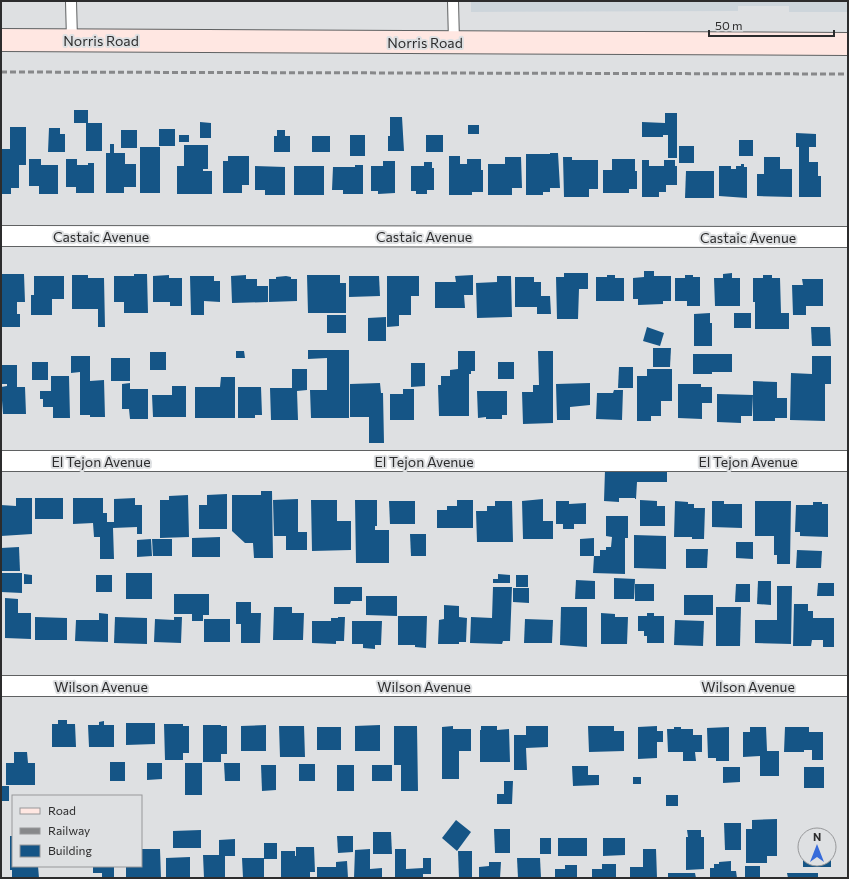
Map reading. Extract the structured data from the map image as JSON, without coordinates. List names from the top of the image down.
{
  "streets": {
    "street": [
      "Norris Road",
      "Castaic Avenue",
      "El Tejon Avenue",
      "Wilson Avenue"
    ]
  },
  "legend": ["Road", "Railway", "Building"],
  "scale_bar": "50 m",
  "north": "top"
}
